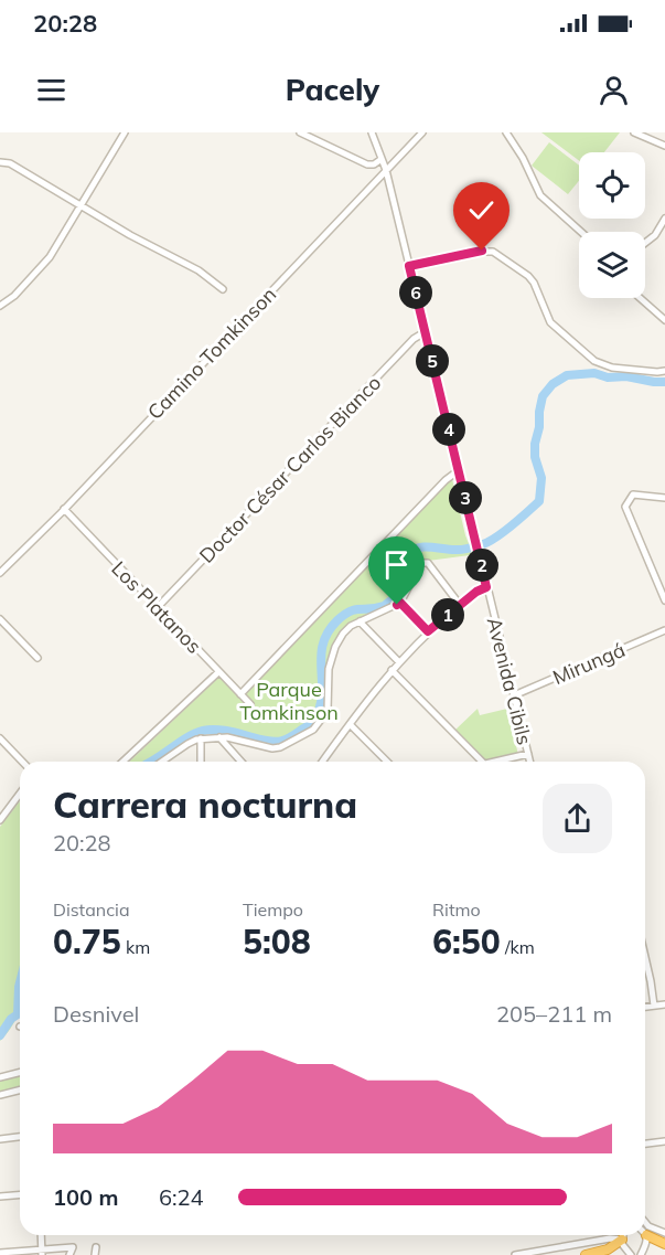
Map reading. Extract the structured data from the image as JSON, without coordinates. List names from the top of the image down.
{
  "streets": {
    "street": [
      "Camino Tomkinson",
      "Doctor César Carlos Bianco",
      "Los Platanos",
      "Mirungá",
      "Avenida Cibils"
    ]
  },
  "crossings": [
    ["Camino Tomkinson", "Los Platanos"],
    ["Camino Tomkinson", "Avenida Cibils"],
    ["Doctor César Carlos Bianco", "Los Platanos"],
    ["Doctor César Carlos Bianco", "Avenida Cibils"],
    ["Mirungá", "Avenida Cibils"]
  ],
  "parks": ["Parque Tomkinson"],
  "page": {
    "status": "20:28",
    "header": "Pacely",
    "pins": [
      "6",
      "5",
      "4",
      "3",
      "2",
      "1"
    ],
    "heading": ["Carrera nocturna", "20:28"],
    "stats": [
      ["Distancia", "0.75 km"],
      ["Tiempo", "5:08"],
      ["Ritmo", "6:50 /km"]
    ],
    "chart": ["Desnivel", "205–211 m"],
    "list": [
      {
        "name": "100 m",
        "note": "6:24"
      }
    ]
  }
}
